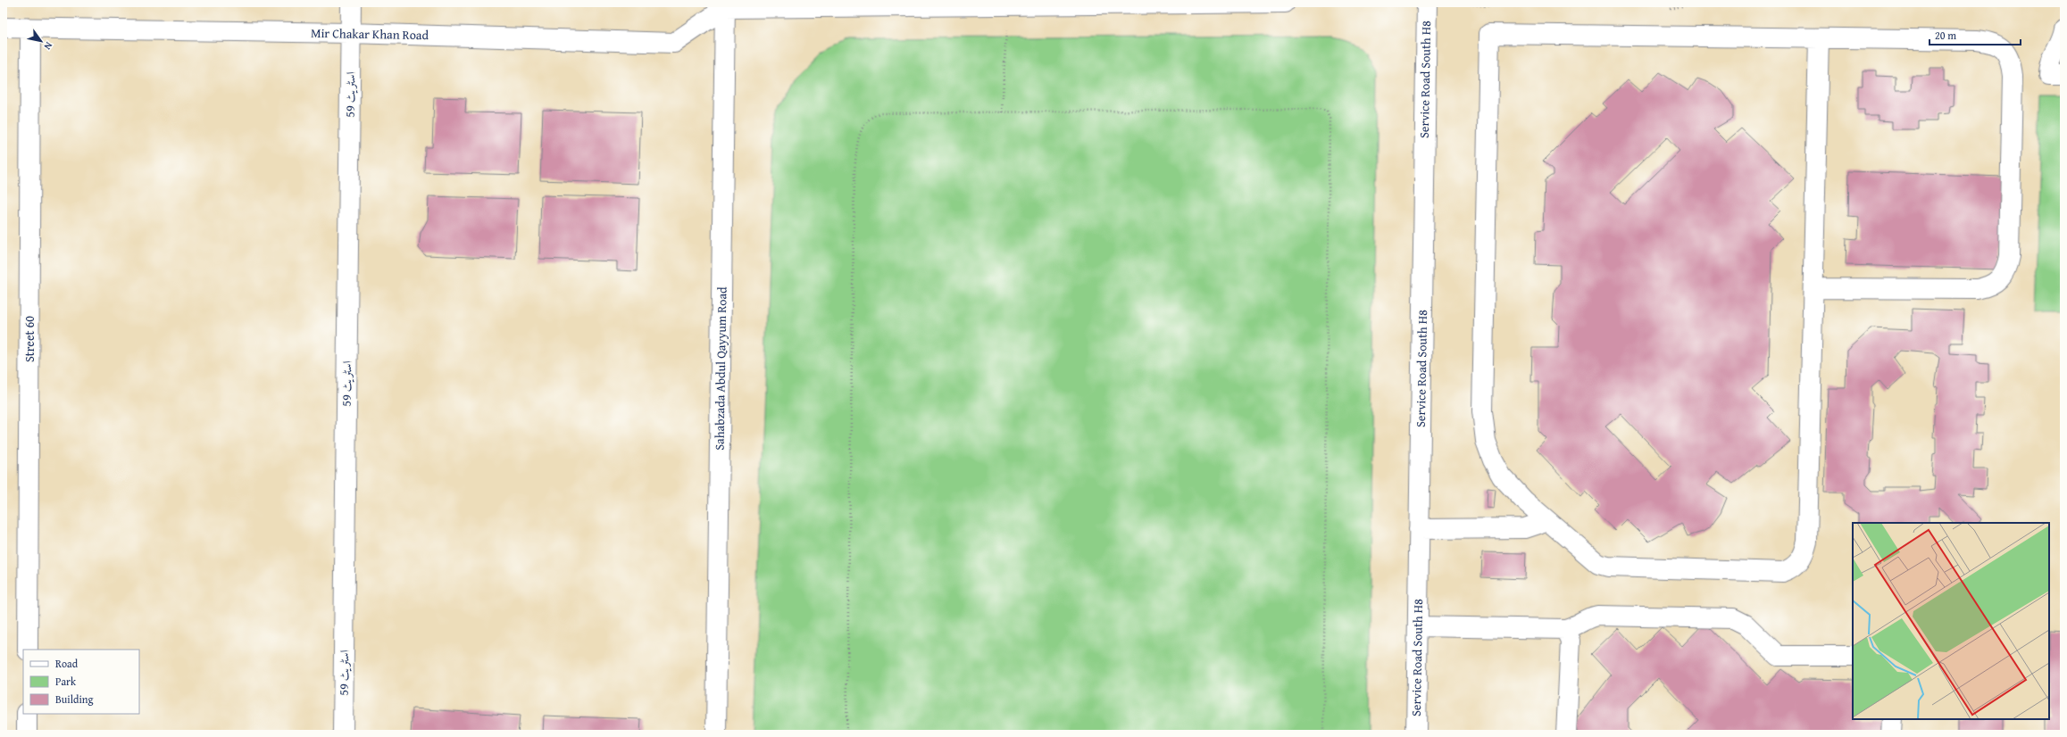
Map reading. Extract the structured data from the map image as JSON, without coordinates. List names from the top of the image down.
{
  "streets": {
    "street": [
      "Mir Chakar Khan Road",
      "Service Road South H8",
      "اسٹریٹ 59",
      "Street 60",
      "Sahabzada Abdul Qayyum Road"
    ]
  },
  "crossings": [
    ["Mir Chakar Khan Road", "اسٹریٹ 59"],
    ["Mir Chakar Khan Road", "Street 60"],
    ["Mir Chakar Khan Road", "Sahabzada Abdul Qayyum Road"]
  ],
  "legend": ["Road", "Park", "Building"],
  "scale_bar": "20 m",
  "north": "bottom right"
}
